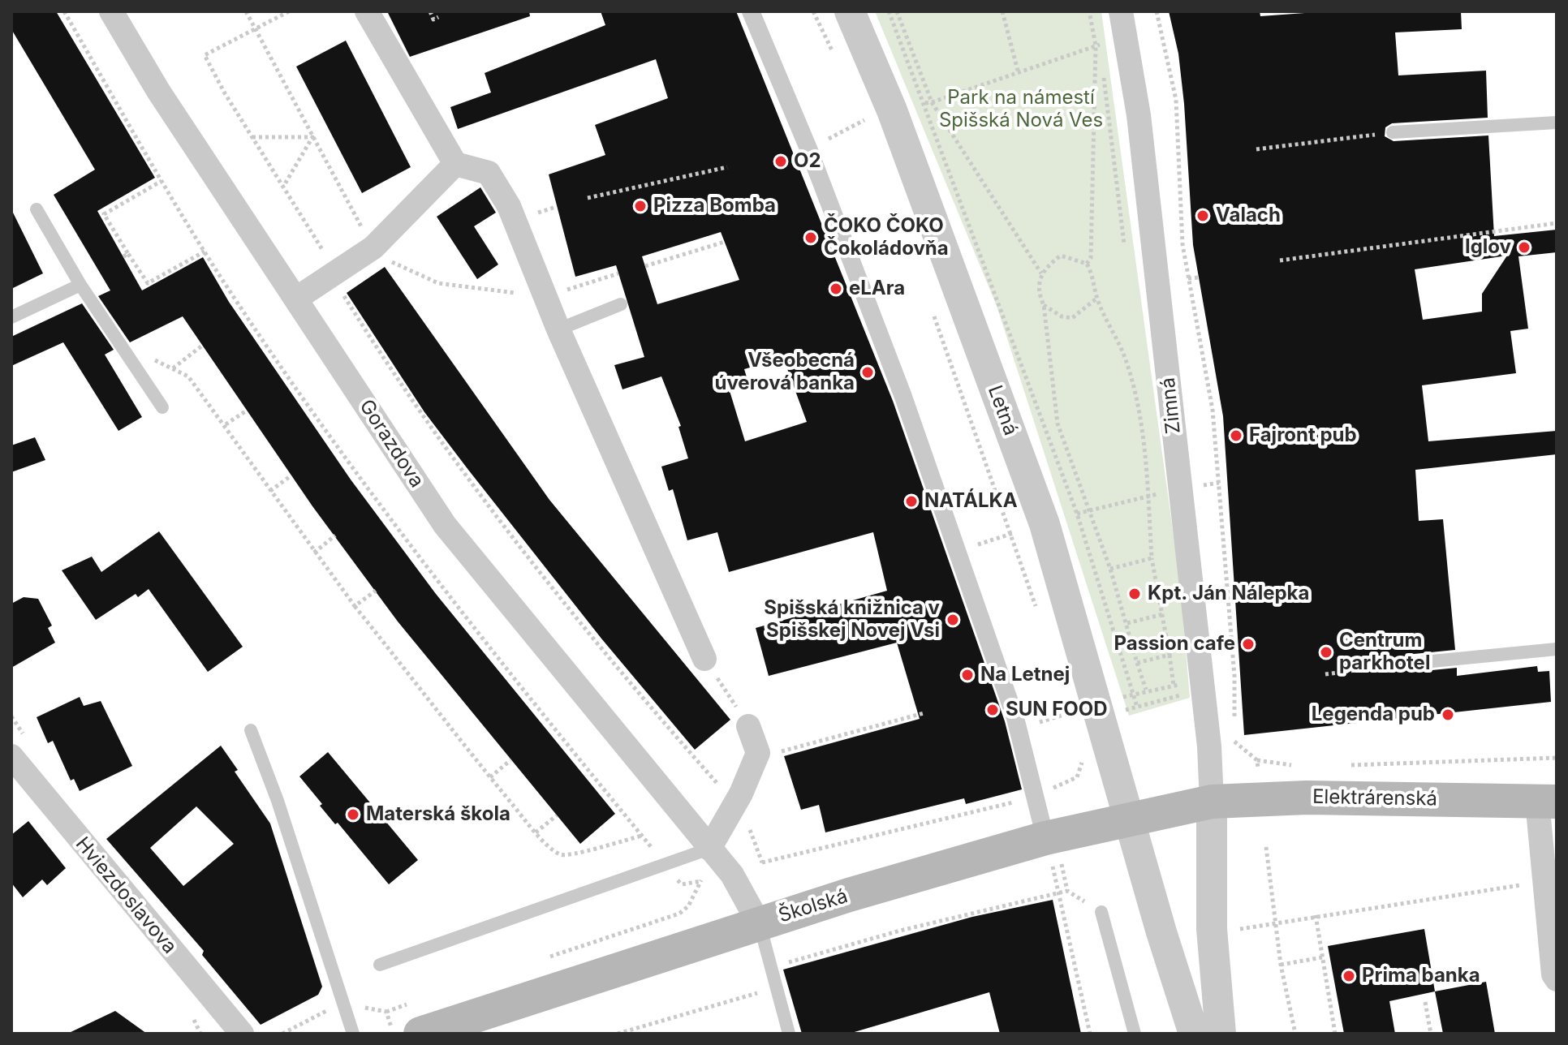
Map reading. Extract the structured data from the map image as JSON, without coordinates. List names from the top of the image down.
{
  "streets": {
    "main road": ["Elektrárenská", "Školská"],
    "street": [
      "Zimná",
      "Letná",
      "Gorazdova",
      "Hviezdoslavova"
    ]
  },
  "crossings": [
    ["Zimná", "Elektrárenská"],
    ["Zimná", "Školská"],
    ["Letná", "Školská"],
    ["Gorazdova", "Školská"],
    ["Elektrárenská", "Školská"]
  ],
  "parks": ["Park na námestí Spišská Nová Ves"],
  "places": [
    "O2",
    "Pizza Bomba",
    "Valach",
    "ČOKO ČOKO Čokoládovňa",
    "Iglov",
    "eLAra",
    "Všeobecná úverová banka",
    "Fajront pub",
    "NATÁLKA",
    "Kpt. Ján Nálepka",
    "Spišská knižnica v Spišskej Novej Vsi",
    "Passion cafe",
    "Centrum parkhotel",
    "Na Letnej",
    "SUN FOOD",
    "Legenda pub",
    "Materská škola",
    "Prima banka"
  ]
}
